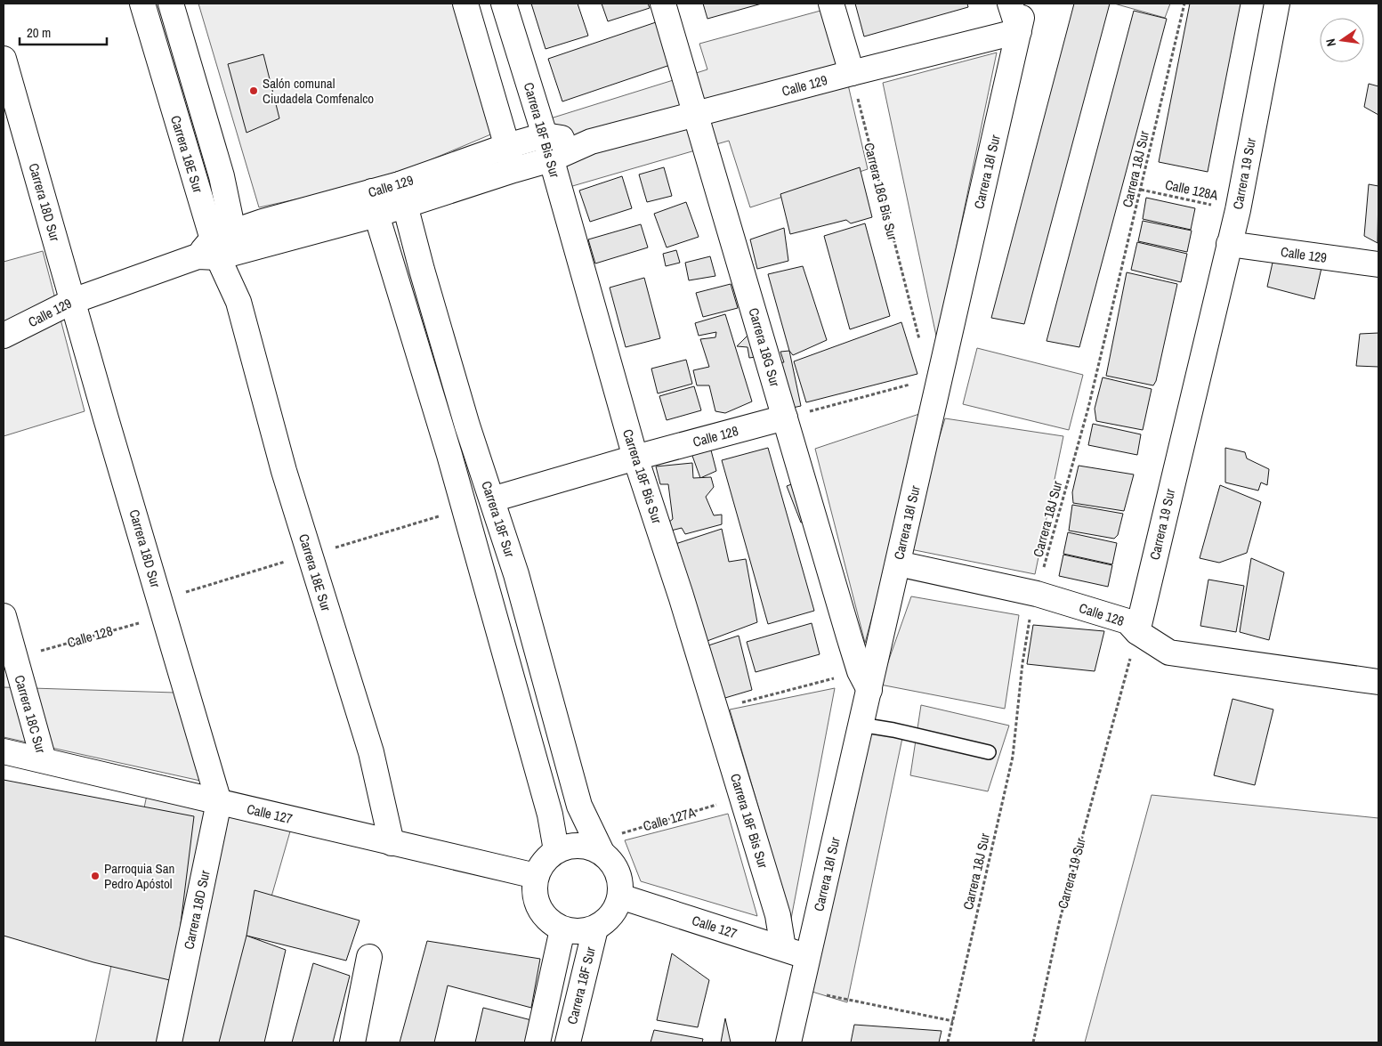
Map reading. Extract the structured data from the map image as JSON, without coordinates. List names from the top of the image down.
{
  "streets": {
    "street": [
      "Calle 129",
      "Carrera 18F Bis Sur",
      "Carrera 18E Sur",
      "Carrera 18I Sur",
      "Carrera 19 Sur",
      "Carrera 18D Sur",
      "Carrera 18G Sur",
      "Calle 128",
      "Carrera 18F Sur",
      "Carrera 18C Sur",
      "Calle 127"
    ],
    "path": [
      "Carrera 18J Sur",
      "Calle 128A",
      "Carrera 18G Bis Sur",
      "Calle 127A"
    ]
  },
  "crossings": [
    ["Calle 129", "Carrera 18F Bis Sur"],
    ["Calle 129", "Carrera 18E Sur"],
    ["Calle 129", "Carrera 18I Sur"],
    ["Calle 129", "Carrera 19 Sur"],
    ["Calle 129", "Carrera 18G Bis Sur"],
    ["Calle 129", "Carrera 18D Sur"],
    ["Calle 129", "Carrera 18G Sur"],
    ["Calle 129", "Carrera 18F Sur"],
    ["Carrera 18F Bis Sur", "Calle 128"],
    ["Carrera 18F Bis Sur", "Calle 127"],
    ["Carrera 18F Bis Sur", "Calle 127A"],
    ["Carrera 18E Sur", "Calle 127"],
    ["Carrera 18J Sur", "Calle 128A"],
    ["Carrera 18J Sur", "Calle 128"],
    ["Carrera 18I Sur", "Carrera 18G Sur"],
    ["Carrera 18I Sur", "Calle 128"],
    ["Carrera 18I Sur", "Calle 127"],
    ["Carrera 19 Sur", "Calle 128A"],
    ["Carrera 19 Sur", "Calle 128"],
    ["Carrera 18D Sur", "Calle 128"],
    ["Carrera 18D Sur", "Calle 127"],
    ["Carrera 18G Sur", "Calle 128"],
    ["Calle 128", "Carrera 18F Sur"],
    ["Calle 128", "Carrera 18C Sur"],
    ["Carrera 18F Sur", "Calle 127"],
    ["Carrera 18F Sur", "Calle 127A"],
    ["Carrera 18C Sur", "Calle 127"],
    ["Calle 127", "Calle 127A"]
  ],
  "places": ["Salón comunal Ciudadela Comfenalco", "Parroquia San Pedro Apóstol"],
  "scale_bar": "20 m",
  "north": "left"
}
